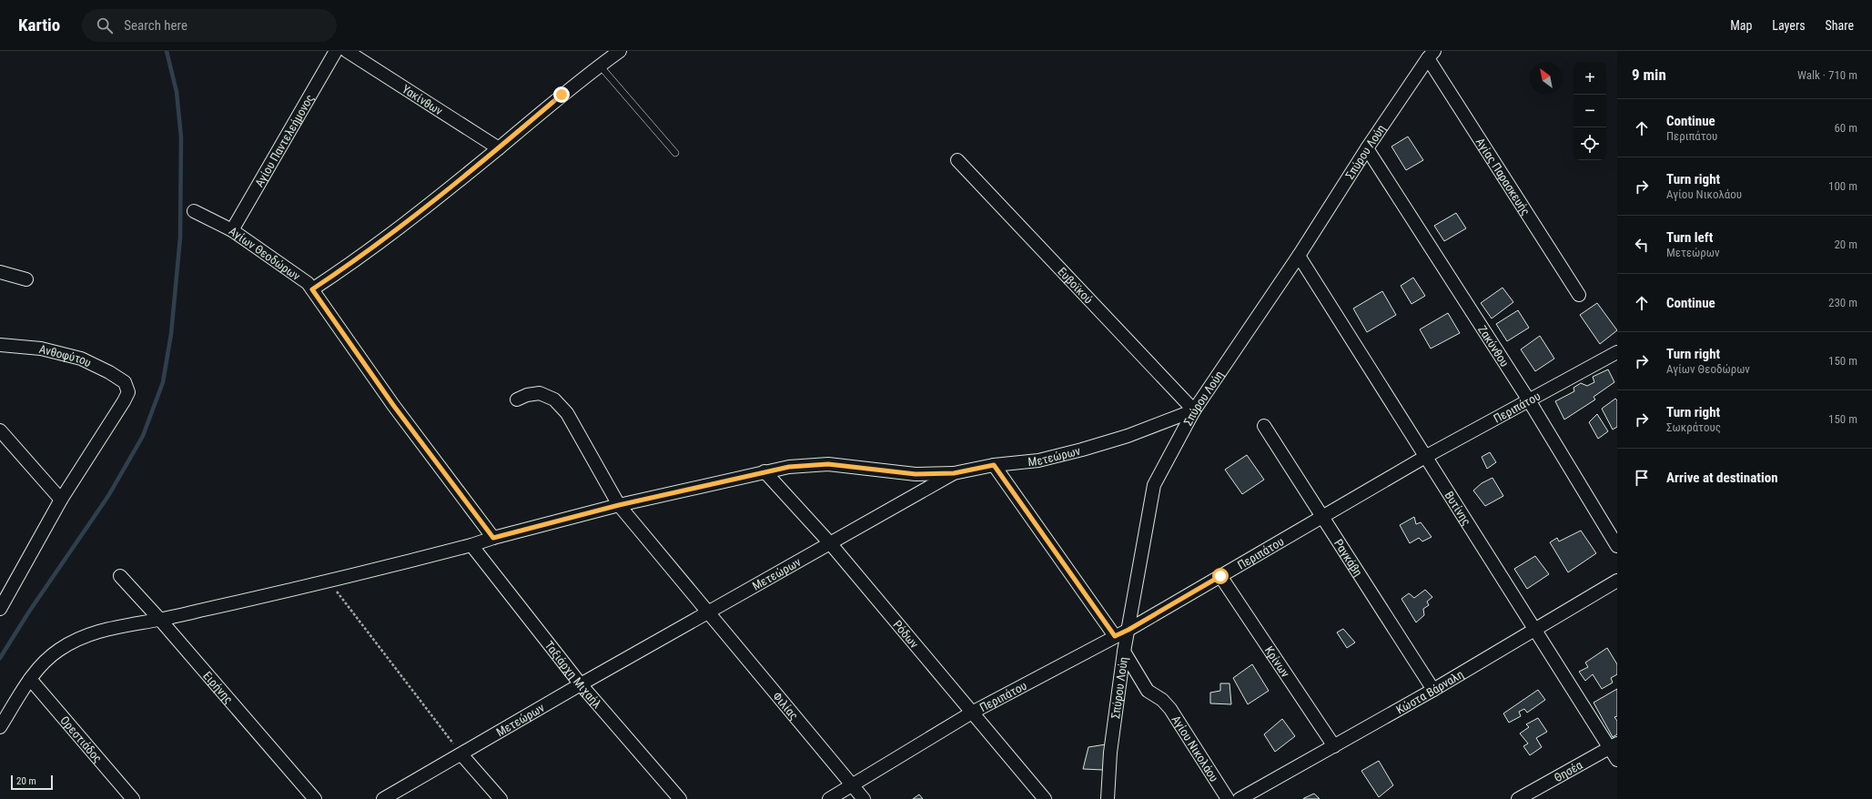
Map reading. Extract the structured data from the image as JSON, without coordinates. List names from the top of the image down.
{
  "streets": {
    "street": [
      "Υακίνθων",
      "Αγίου Παντελεήμονος",
      "Σπύρου Λούη",
      "Αγίας Παρασκευής",
      "Αγίων Θεοδώρων",
      "Ευβοϊκού",
      "Ζακύνθου",
      "Ανθοφύτου",
      "Περιπάτου",
      "Μετεώρων",
      "Βυτίνης",
      "Ραγκάβη",
      "Ρόδων",
      "Κρίνων",
      "Ταξιάρχη Μιχαήλ",
      "Ειρήνης",
      "Κώστα Βάρναλη",
      "Φιλίας",
      "Ορεστιάδος",
      "Αγίου Νικολάου",
      "Θησέα"
    ]
  },
  "crossings": [
    ["Αγίου Παντελεήμονος", "Αγίων Θεοδώρων"],
    ["Σπύρου Λούη", "Αγίας Παρασκευής"],
    ["Σπύρου Λούη", "Ευβοϊκού"],
    ["Σπύρου Λούη", "Ζακύνθου"],
    ["Σπύρου Λούη", "Περιπάτου"],
    ["Σπύρου Λούη", "Μετεώρων"],
    ["Σπύρου Λούη", "Βυτίνης"],
    ["Σπύρου Λούη", "Αγίου Νικολάου"],
    ["Ευβοϊκού", "Μετεώρων"],
    ["Ζακύνθου", "Περιπάτου"],
    ["Περιπάτου", "Βυτίνης"],
    ["Περιπάτου", "Ραγκάβη"],
    ["Περιπάτου", "Ρόδων"],
    ["Περιπάτου", "Κρίνων"],
    ["Περιπάτου", "Φιλίας"],
    ["Μετεώρων", "Ρόδων"],
    ["Μετεώρων", "Ταξιάρχη Μιχαήλ"],
    ["Μετεώρων", "Φιλίας"],
    ["Βυτίνης", "Κώστα Βάρναλη"],
    ["Βυτίνης", "Θησέα"],
    ["Ραγκάβη", "Κώστα Βάρναλη"],
    ["Κρίνων", "Κώστα Βάρναλη"]
  ],
  "scale_bar": "20 m",
  "north": "top left",
  "page": {
    "header": "Kartio",
    "search": "Search here",
    "nav": ["Map", "Layers", "Share"],
    "heading": ["9 min", "Walk · 710 m"],
    "map_buttons": ["+", "−"],
    "list": [
      ["Continue", "Περιπάτου", "60 m"],
      ["Turn right", "Αγίου Νικολάου", "100 m"],
      ["Turn left", "Μετεώρων", "20 m"],
      ["Continue", "230 m"],
      ["Turn right", "Αγίων Θεοδώρων", "150 m"],
      ["Turn right", "Σωκράτους", "150 m"],
      "Arrive at destination"
    ],
    "scale": "20 m"
  }
}
